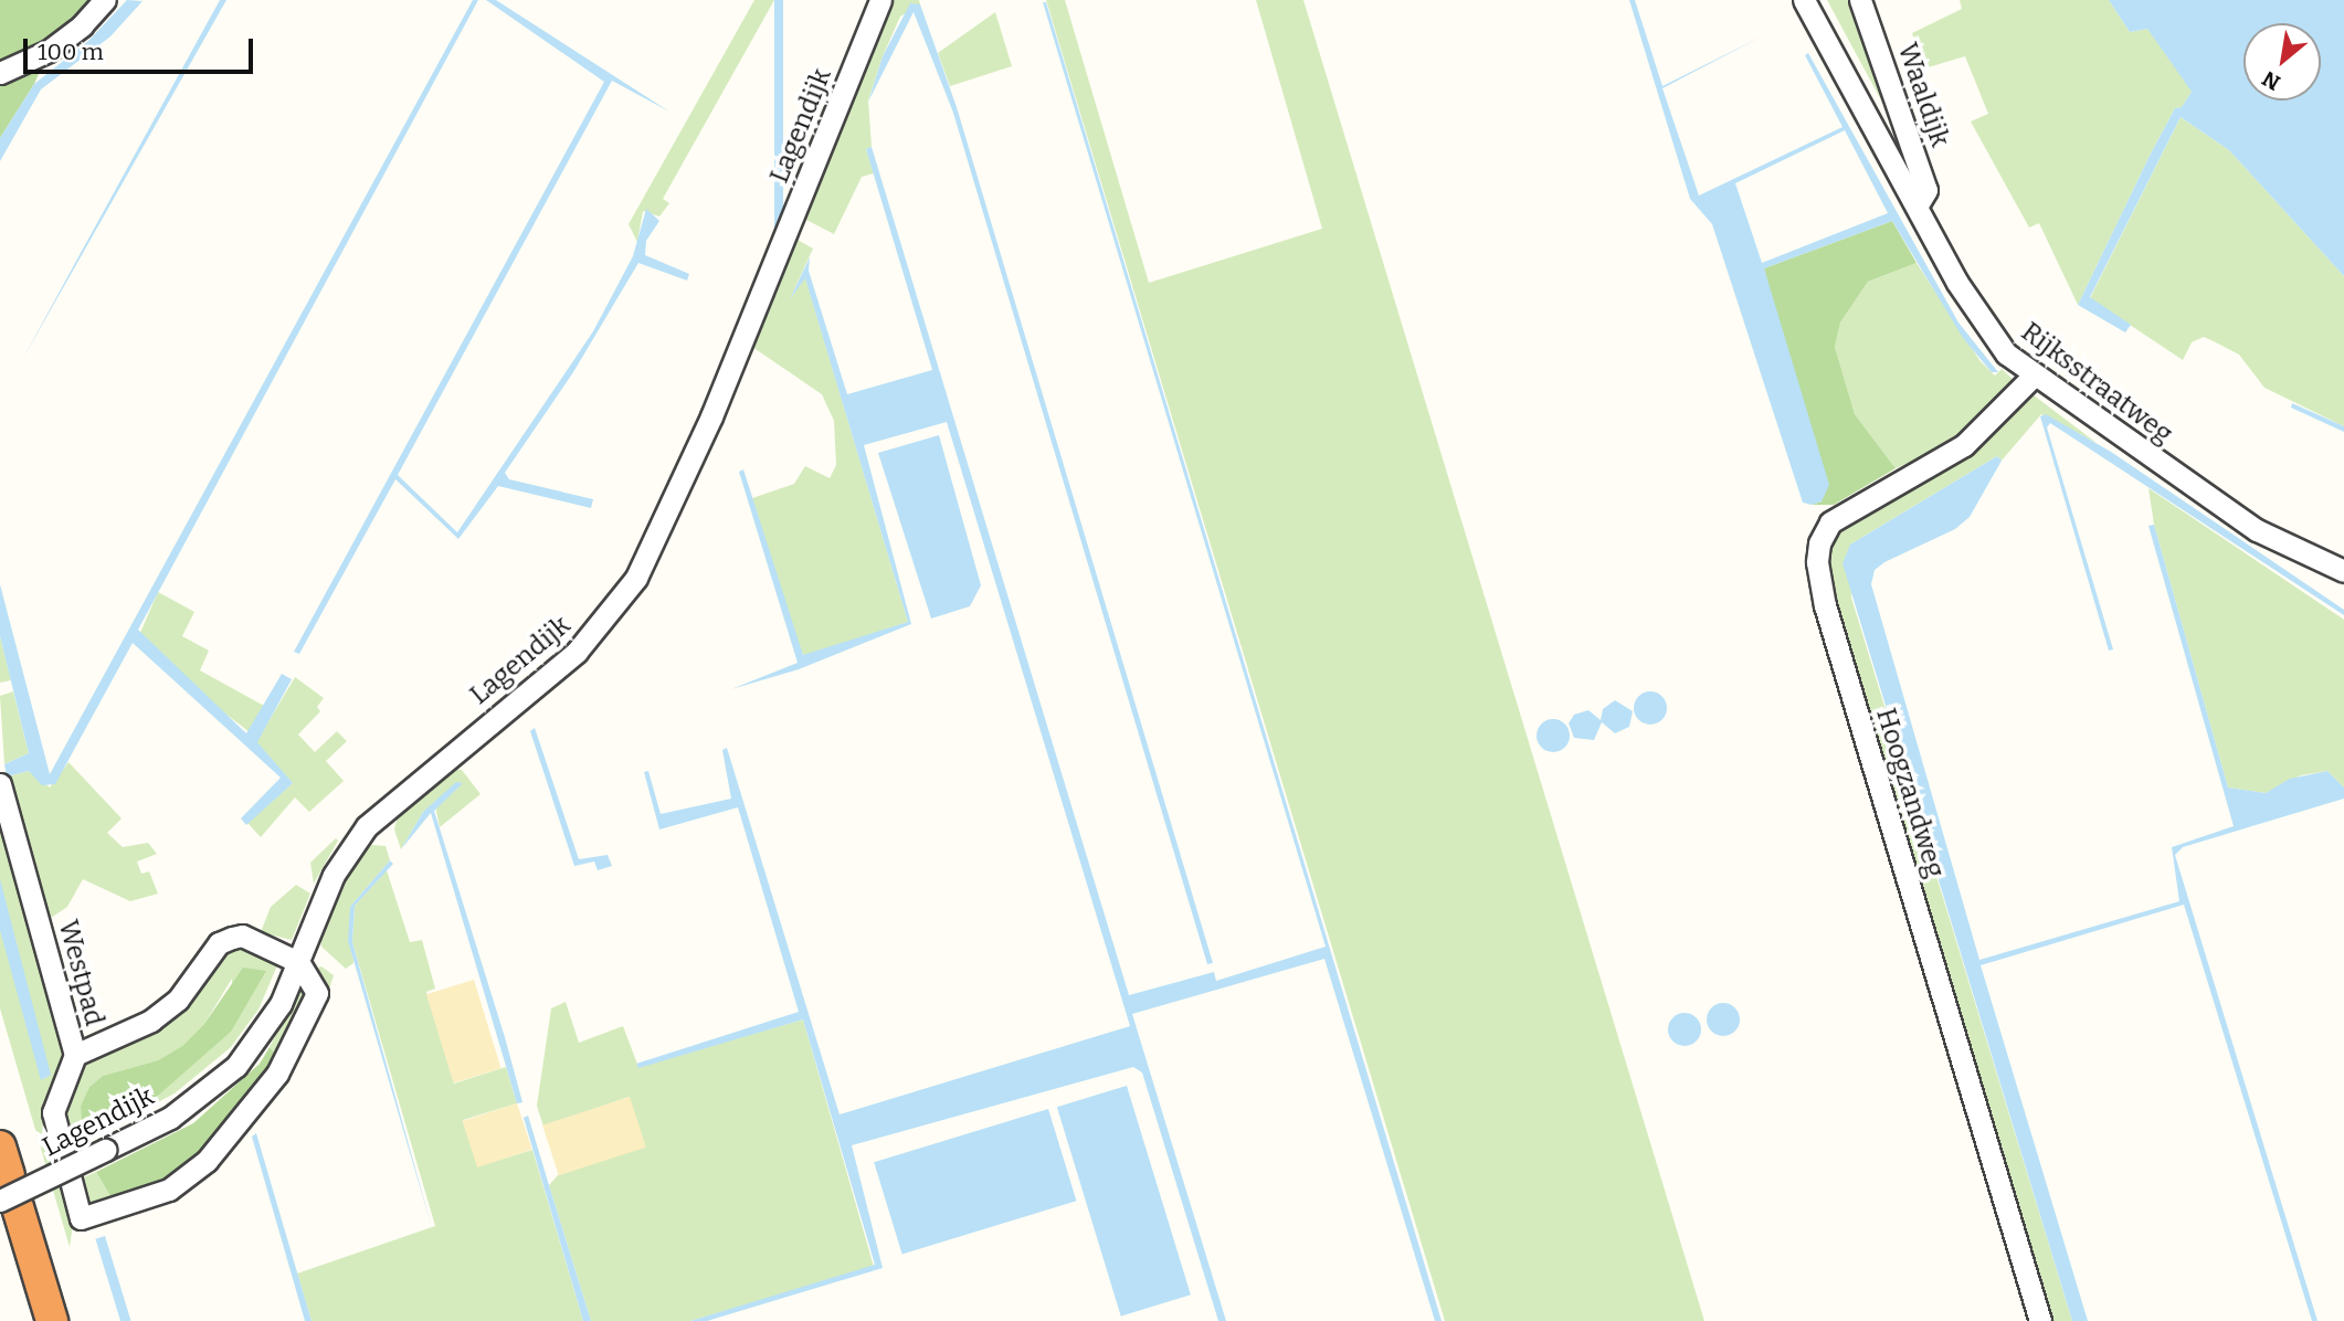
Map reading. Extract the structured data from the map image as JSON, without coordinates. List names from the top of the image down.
{
  "streets": {
    "street": [
      "Waaldijk",
      "Lagendijk",
      "Rijksstraatweg",
      "Hoogzandweg",
      "Westpad"
    ]
  },
  "crossings": [
    ["Waaldijk", "Rijksstraatweg"],
    ["Lagendijk", "Westpad"],
    ["Rijksstraatweg", "Hoogzandweg"]
  ],
  "scale_bar": "100 m",
  "north": "bottom left"
}
